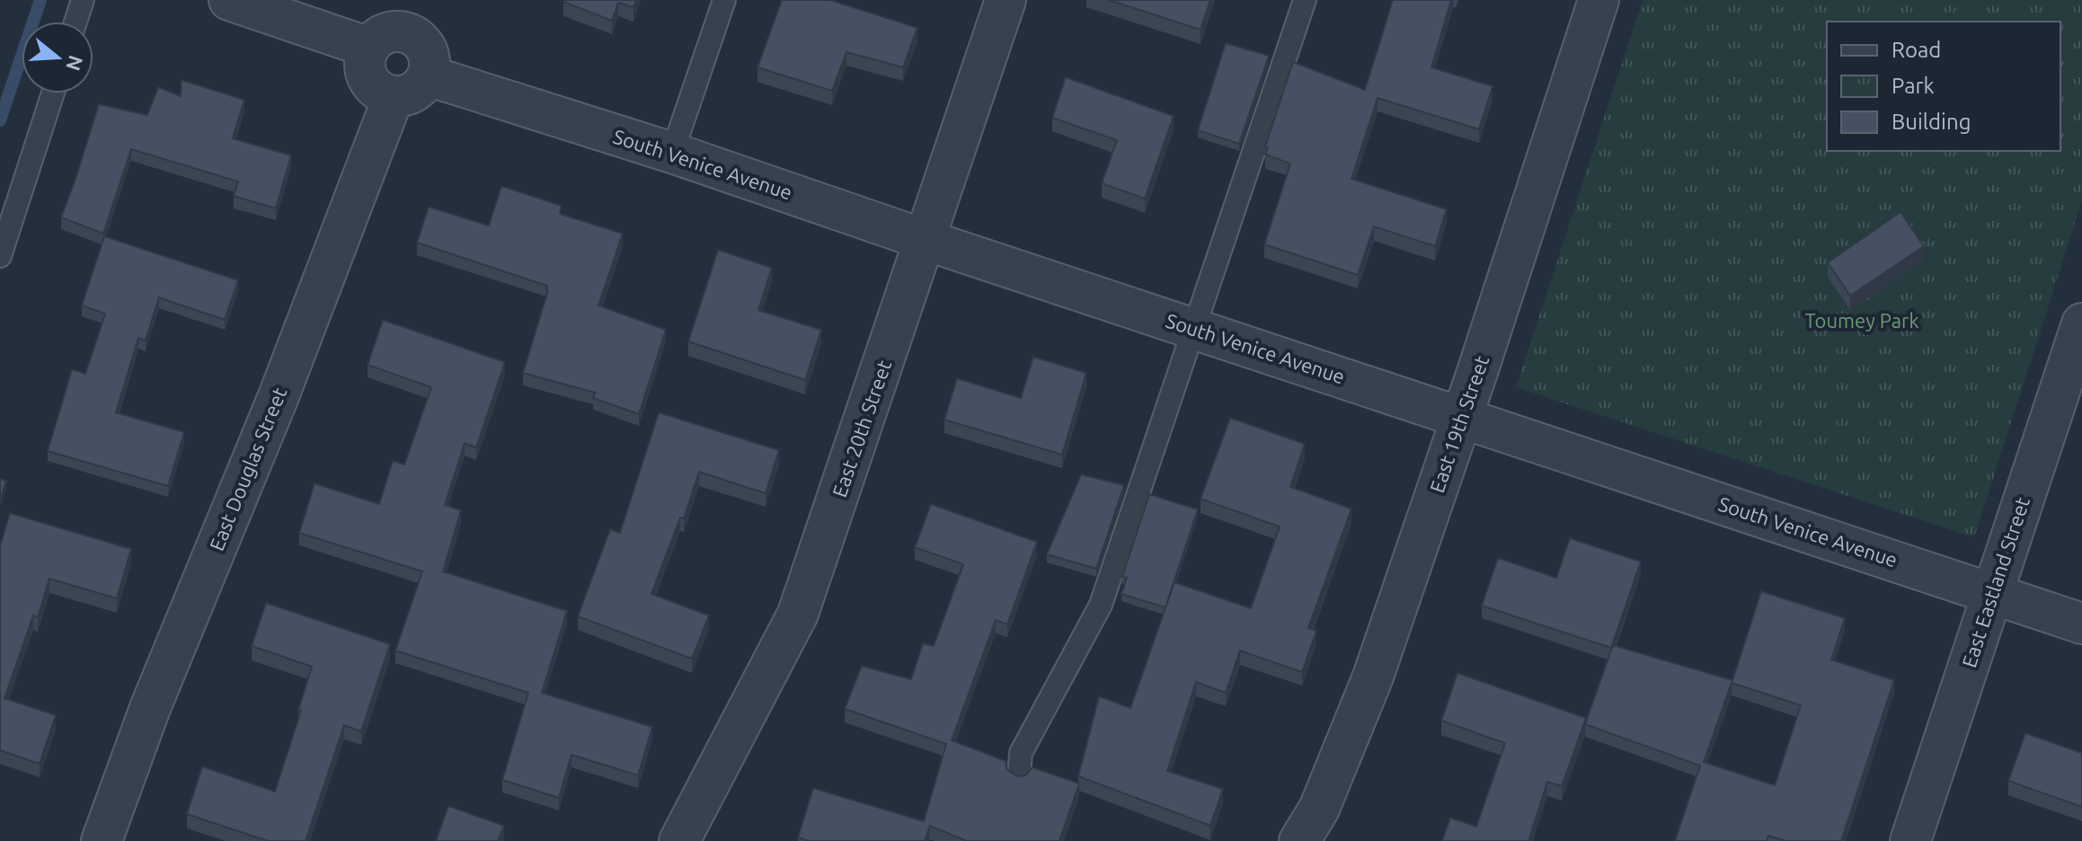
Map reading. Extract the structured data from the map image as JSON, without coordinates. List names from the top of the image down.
{
  "streets": {
    "street": [
      "South Venice Avenue",
      "East 19th Street",
      "East 20th Street",
      "East Douglas Street",
      "East Eastland Street"
    ]
  },
  "crossings": [
    ["South Venice Avenue", "East 19th Street"],
    ["South Venice Avenue", "East 20th Street"],
    ["South Venice Avenue", "East Eastland Street"]
  ],
  "parks": ["Toumey Park"],
  "legend": ["Road", "Park", "Building"],
  "north": "right"
}
